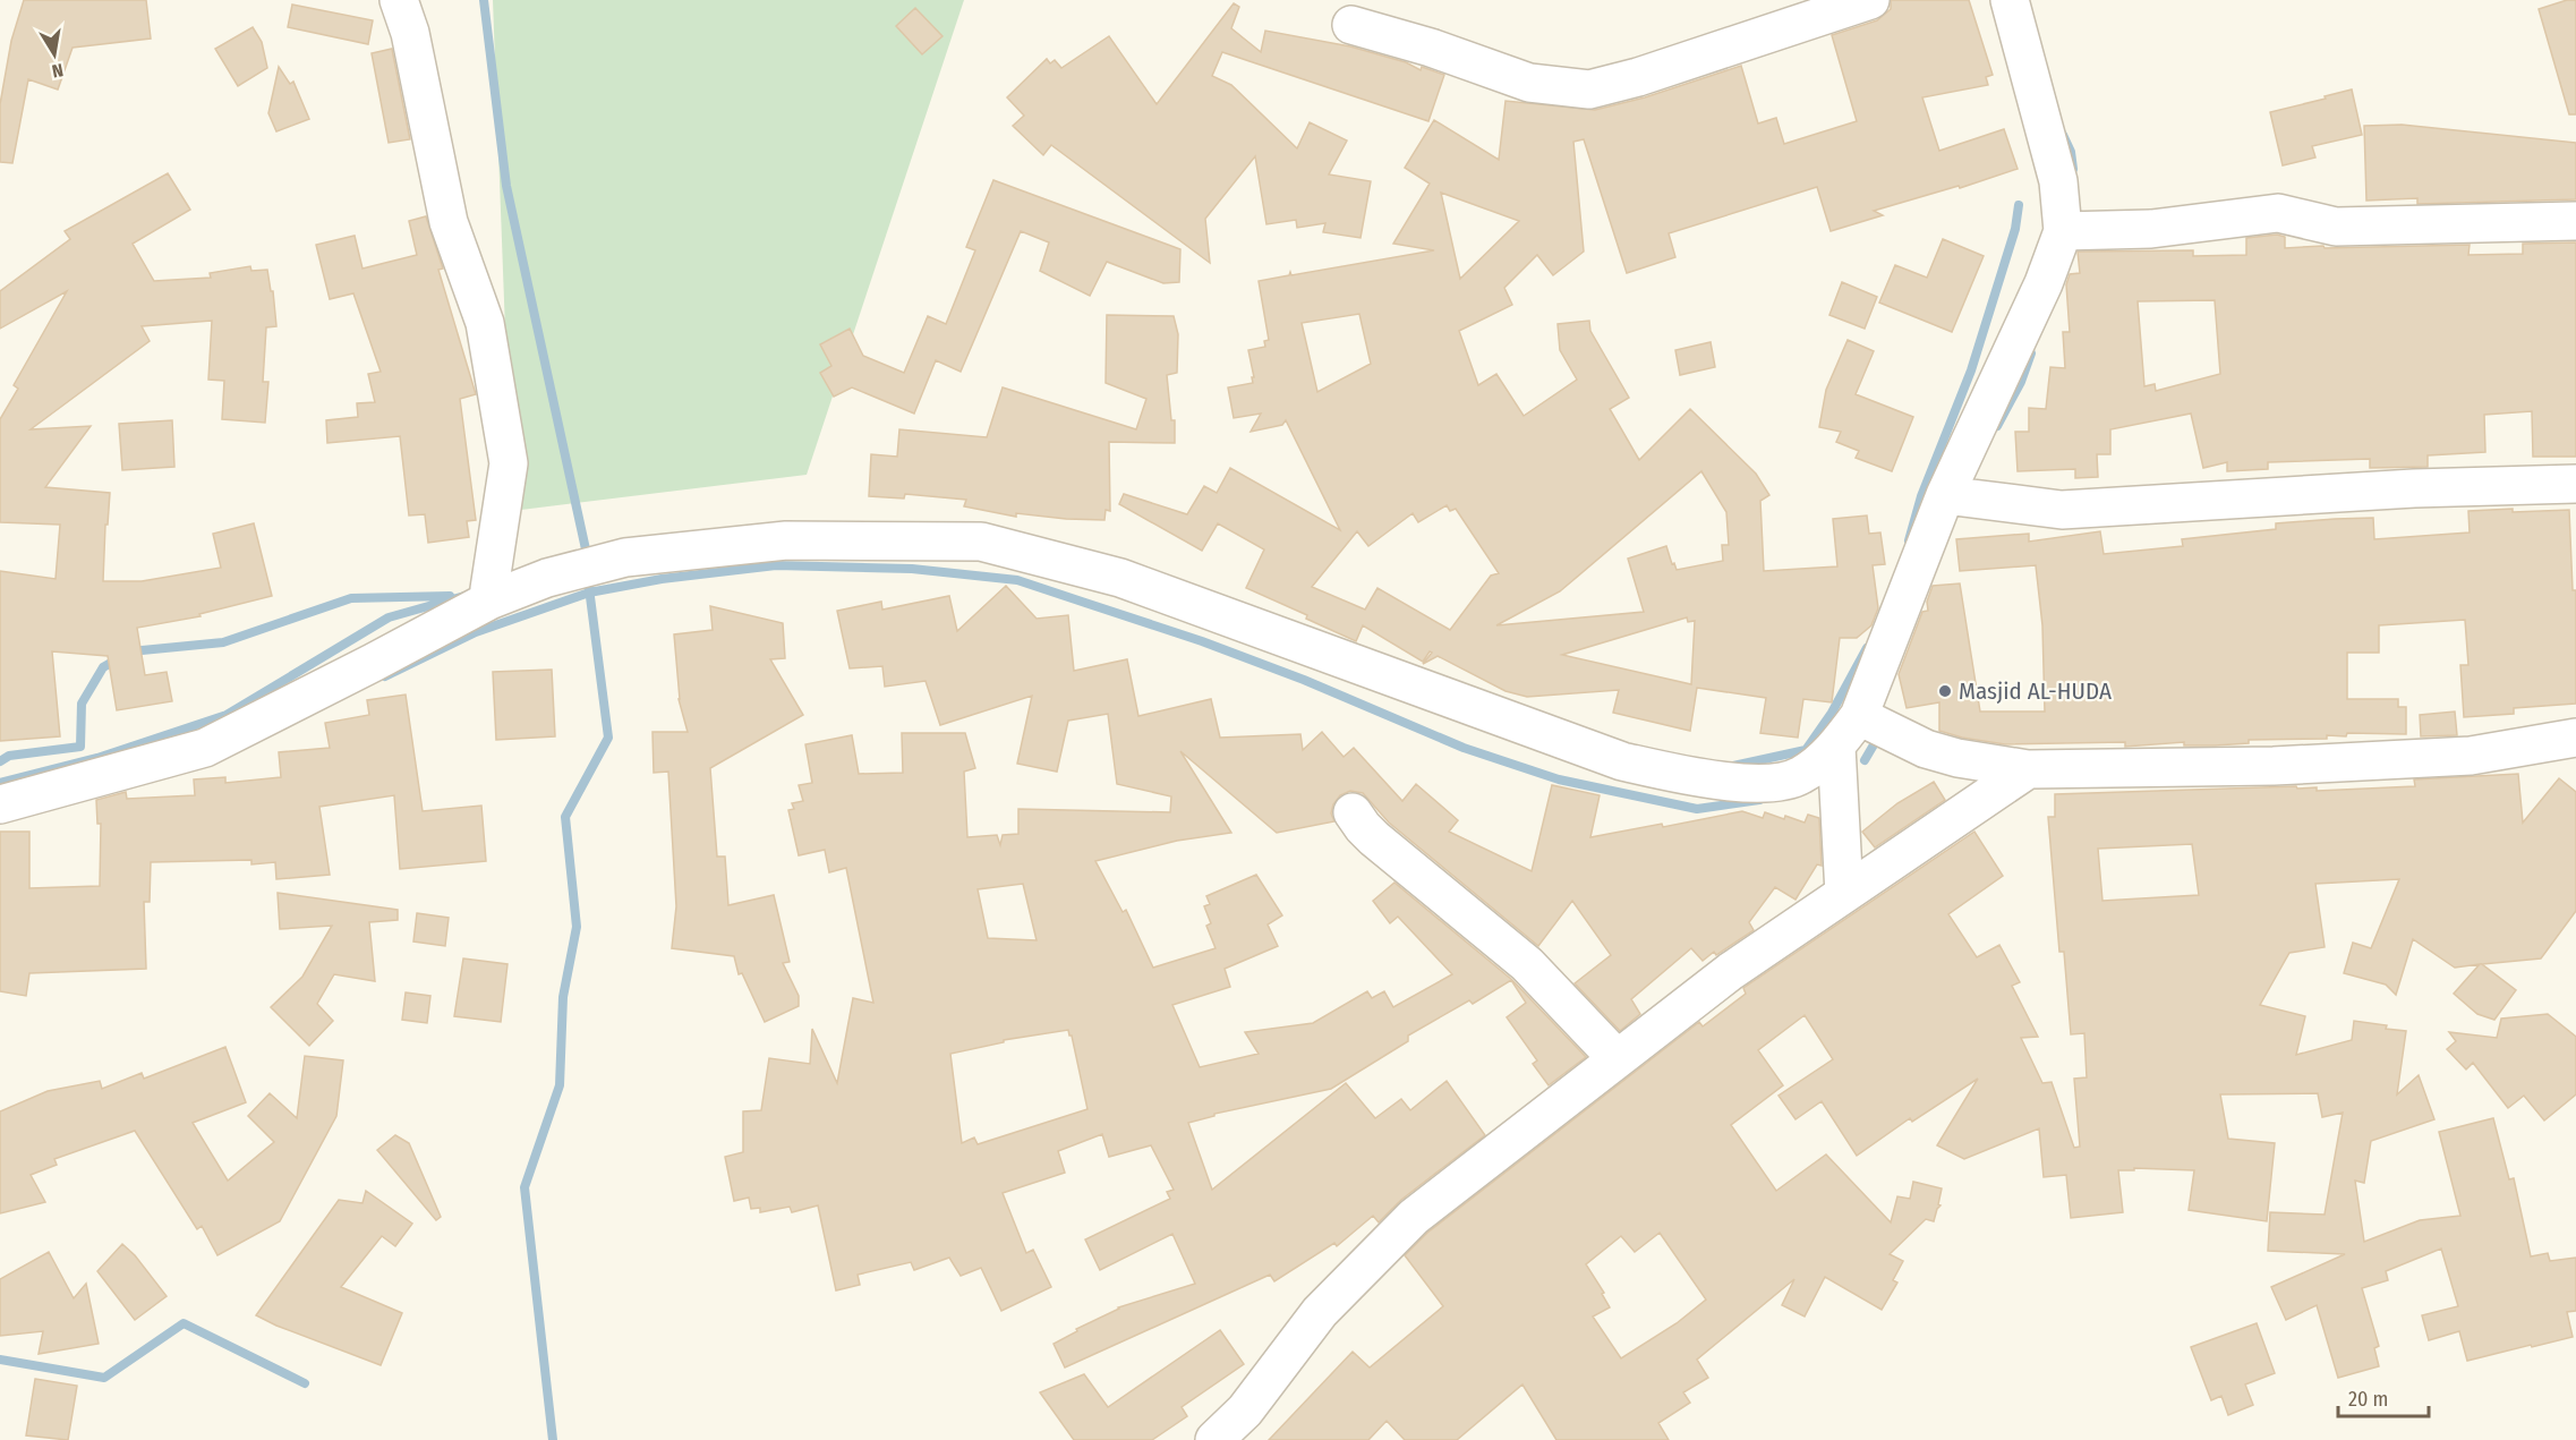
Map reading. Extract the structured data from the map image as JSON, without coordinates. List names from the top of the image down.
{
  "places": ["Masjid AL-HUDA"],
  "scale_bar": "20 m",
  "north": "bottom"
}
